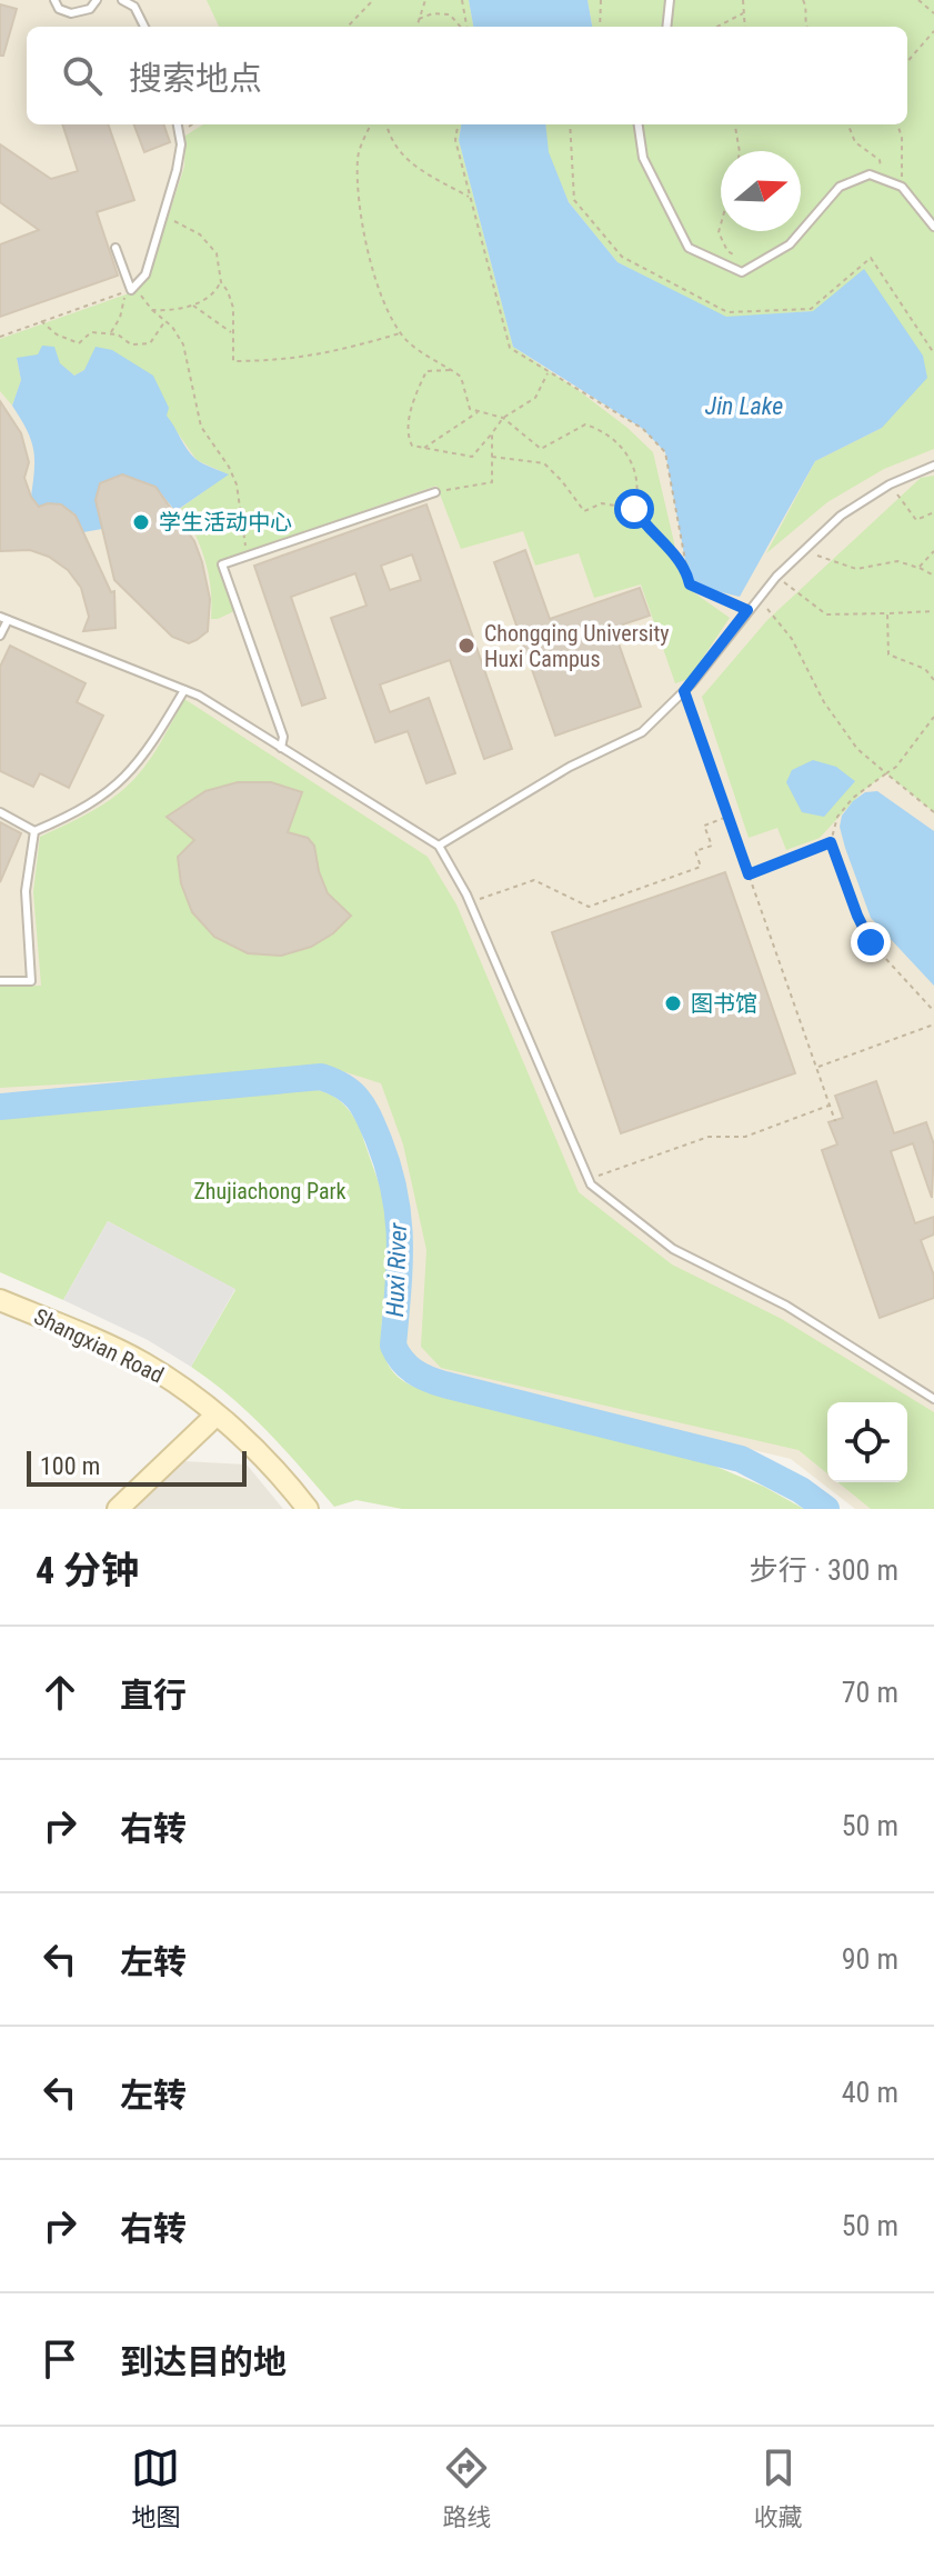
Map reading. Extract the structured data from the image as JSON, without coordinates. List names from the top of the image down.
{
  "streets": {
    "street": ["Shangxian Road"]
  },
  "water": ["Jin Lake", "Huxi River"],
  "parks": ["Zhujiachong Park"],
  "places": ["学生活动中心", "Chongqing University Huxi Campus", "图书馆"],
  "scale_bar": "100 m",
  "north": "right",
  "page": {
    "search": "搜索地点",
    "scale": "100 m",
    "heading": ["4 分钟", "步行 · 300 m"],
    "list": [
      ["直行", "70 m"],
      ["右转", "50 m"],
      ["左转", "90 m"],
      ["左转", "40 m"],
      ["右转", "50 m"],
      "到达目的地"
    ],
    "nav": ["地图", "路线", "收藏"]
  }
}
